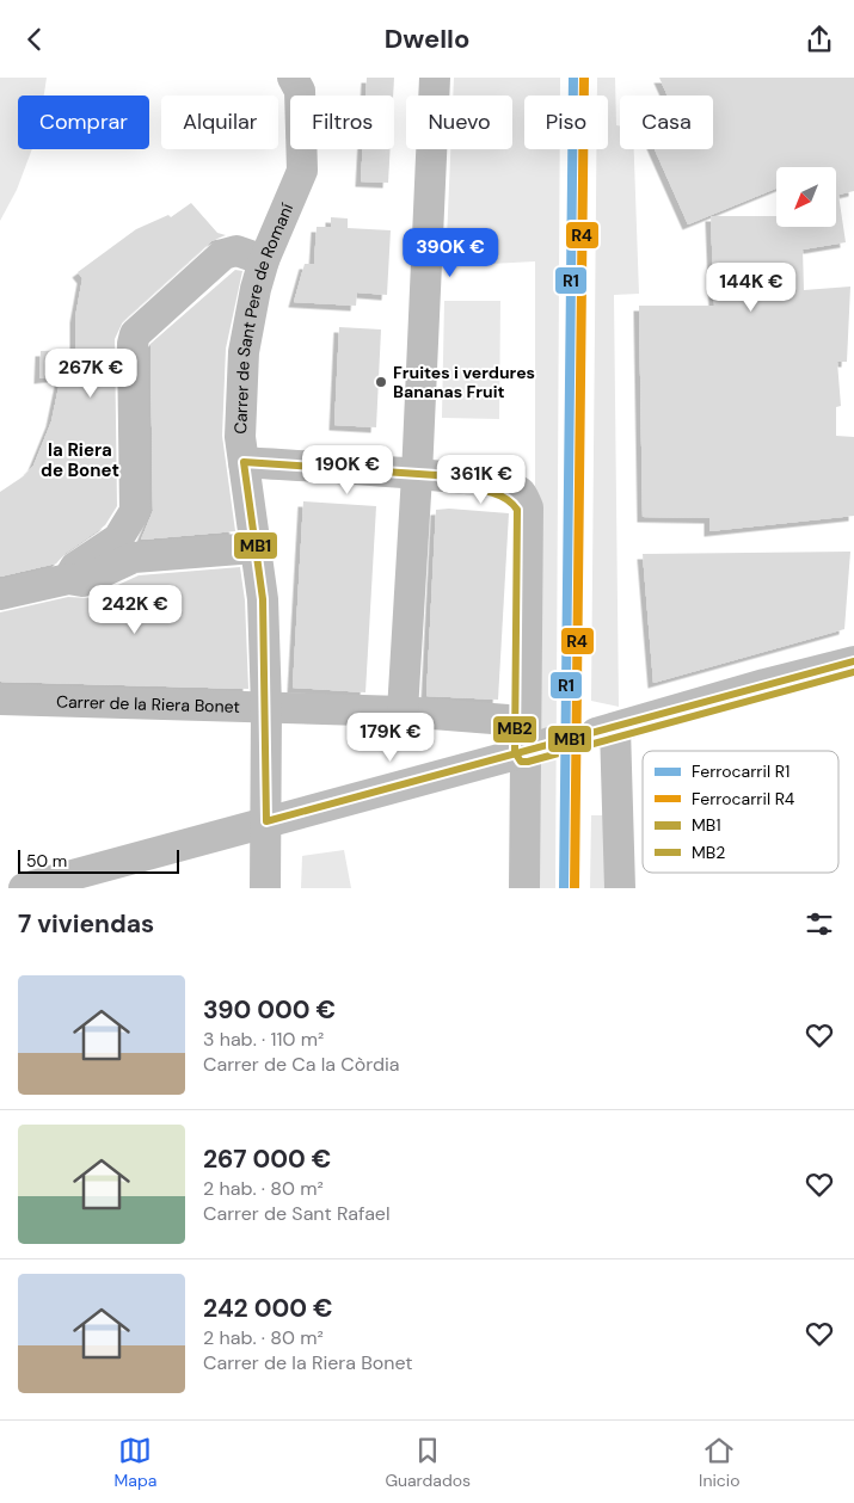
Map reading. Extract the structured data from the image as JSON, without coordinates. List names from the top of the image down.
{
  "streets": {
    "street": ["Carrer de Sant Pere de Romaní", "Carrer de la Riera Bonet"]
  },
  "crossings": [
    ["Carrer de Sant Pere de Romaní", "Carrer de la Riera Bonet"]
  ],
  "districts": ["la Riera de Bonet"],
  "places": ["Fruites i verdures Bananas Fruit"],
  "lines": [
    "rail line R1",
    "rail line R4",
    "transit line MB1",
    "transit line MB2"
  ],
  "legend": [
    "Ferrocarril R1",
    "Ferrocarril R4",
    "MB1",
    "MB2"
  ],
  "scale_bar": "50 m",
  "north": "bottom left",
  "page": {
    "header": "Dwello",
    "chip": [
      "Comprar",
      "Alquilar",
      "Filtros",
      "Nuevo",
      "Piso",
      "Casa"
    ],
    "price": [
      "390K €",
      "144K €",
      "267K €",
      "190K €",
      "361K €",
      "242K €",
      "179K €"
    ],
    "scale": "50 m",
    "heading": "7 viviendas",
    "list": [
      {
        "name": "390 000 €",
        "note": "3 hab. · 110 m² · Carrer de Ca la Còrdia"
      },
      {
        "name": "267 000 €",
        "note": "2 hab. · 80 m² · Carrer de Sant Rafael"
      },
      {
        "name": "242 000 €",
        "note": "2 hab. · 80 m² · Carrer de la Riera Bonet"
      }
    ],
    "tabs": ["Mapa", "Guardados", "Inicio"]
  }
}
